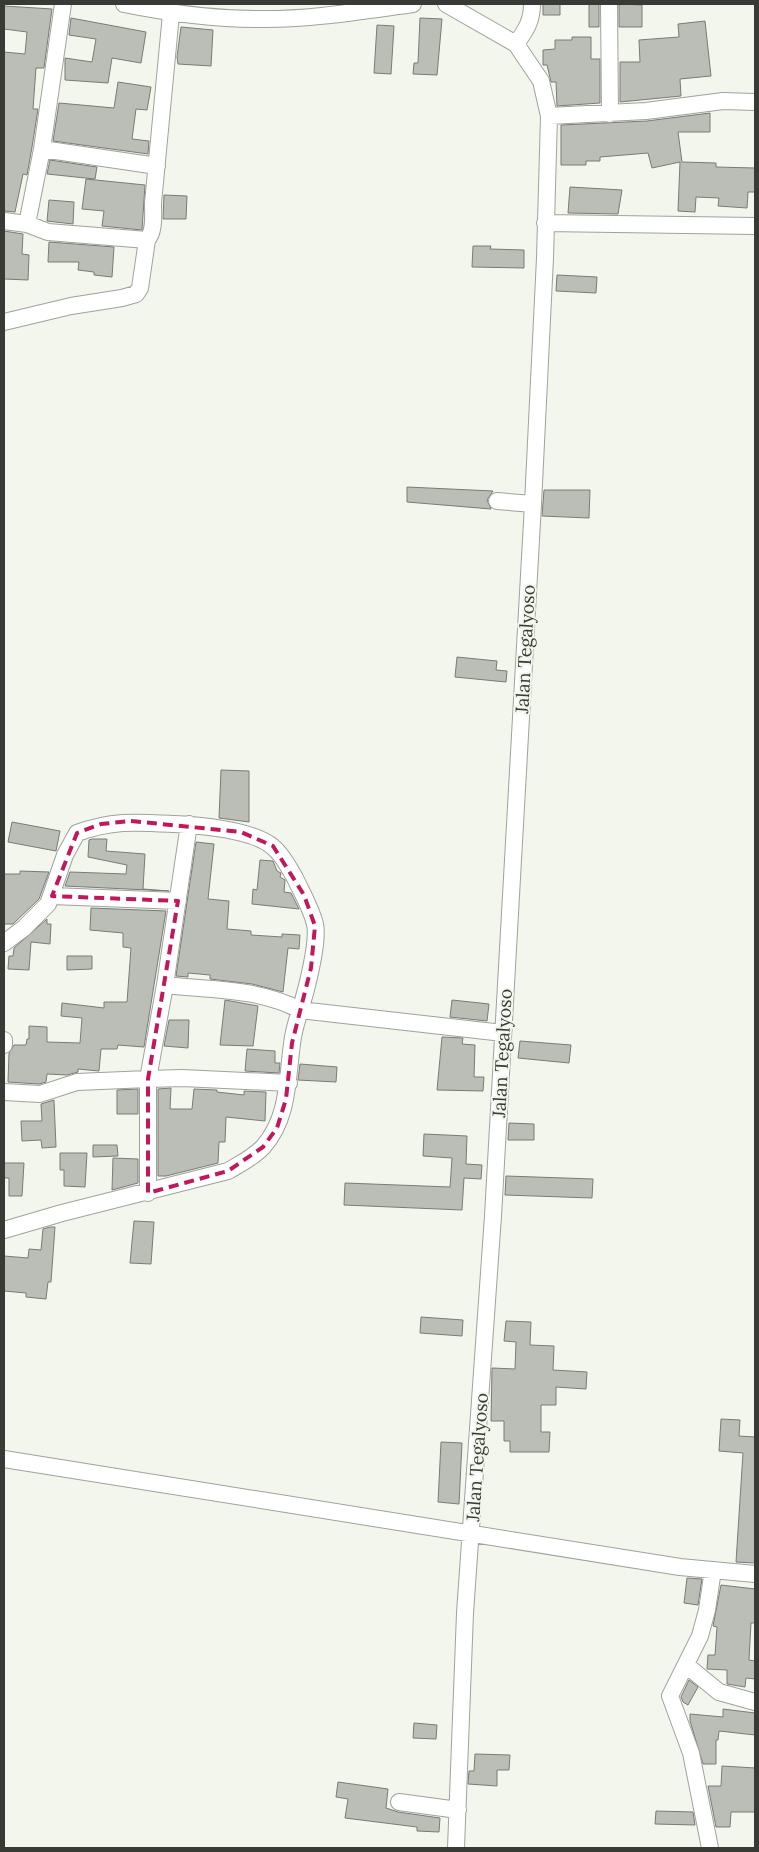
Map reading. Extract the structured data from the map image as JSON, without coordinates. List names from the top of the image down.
{
  "streets": {
    "street": ["Jalan Tegalyoso"]
  }
}
